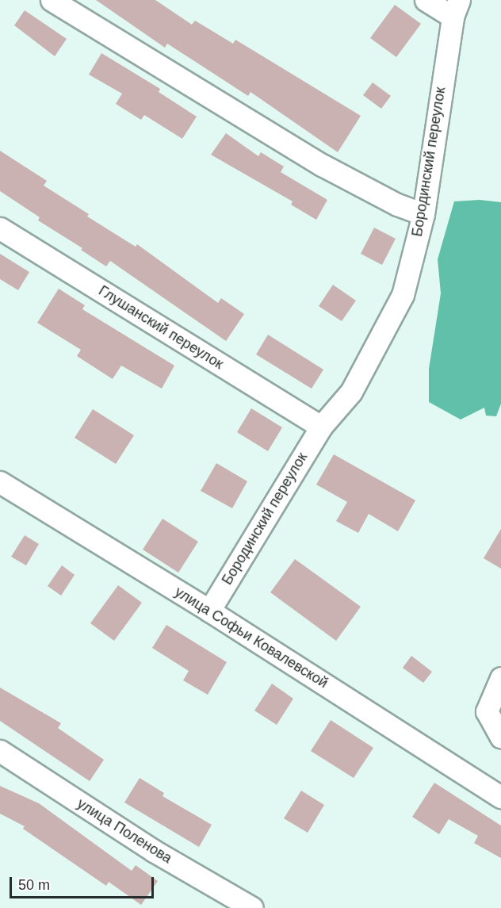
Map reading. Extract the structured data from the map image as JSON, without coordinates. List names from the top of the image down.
{
  "streets": {
    "street": [
      "Бородинский переулок",
      "Глушанский переулок",
      "улица Софьи Ковалевской",
      "улица Поленова"
    ]
  },
  "crossings": [
    ["Бородинский переулок", "Глушанский переулок"],
    ["Бородинский переулок", "улица Софьи Ковалевской"]
  ],
  "scale_bar": "50 m"
}
